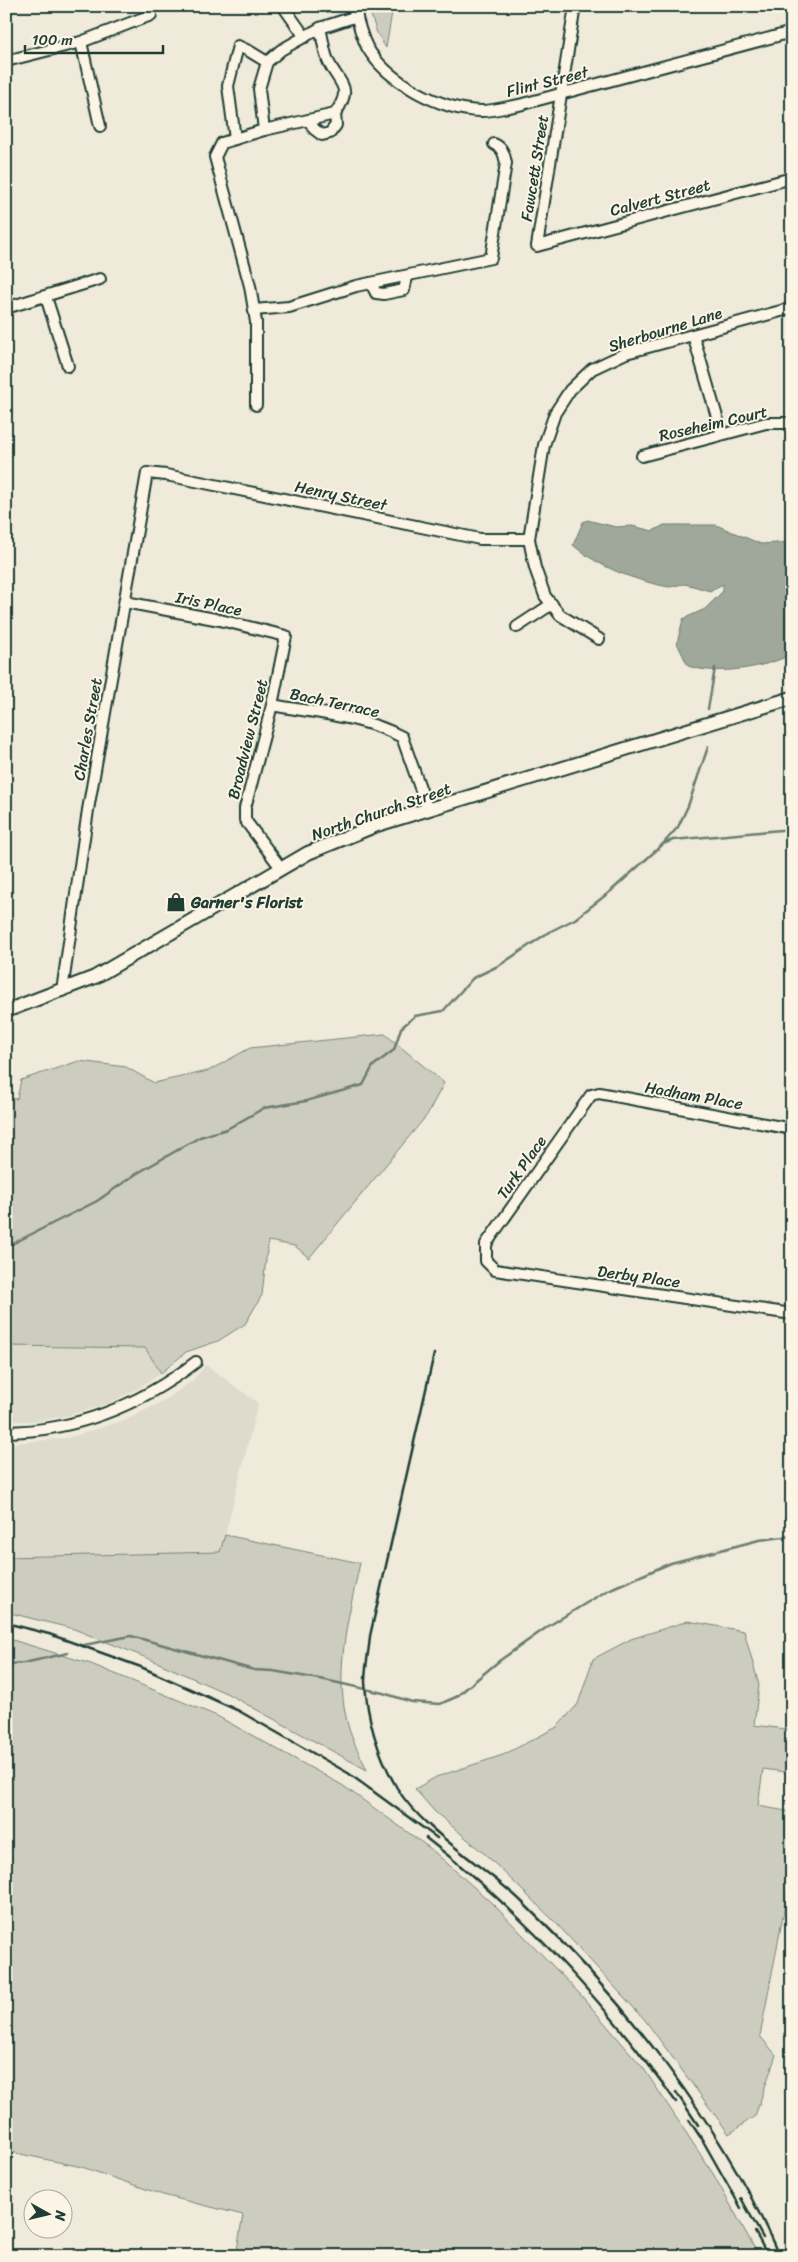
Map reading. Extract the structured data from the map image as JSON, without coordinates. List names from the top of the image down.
{
  "streets": {
    "main road": ["North Church Street"],
    "street": [
      "Flint Street",
      "Fawcett Street",
      "Calvert Street",
      "Sherbourne Lane",
      "Roseheim Court",
      "Henry Street",
      "Iris Place",
      "Bach Terrace",
      "Charles Street",
      "Broadview Street",
      "Hadham Place",
      "Turk Place",
      "Derby Place"
    ]
  },
  "crossings": [
    ["Flint Street", "Fawcett Street"],
    ["Fawcett Street", "Calvert Street"],
    ["Sherbourne Lane", "Henry Street"],
    ["Henry Street", "Charles Street"],
    ["Iris Place", "Charles Street"],
    ["Iris Place", "Broadview Street"],
    ["Bach Terrace", "Broadview Street"],
    ["Bach Terrace", "North Church Street"],
    ["Charles Street", "North Church Street"],
    ["Broadview Street", "North Church Street"],
    ["Hadham Place", "Turk Place"],
    ["Turk Place", "Derby Place"]
  ],
  "places": {
    "shop": ["Garner's Florist"]
  },
  "scale_bar": "100 m",
  "north": "right"
}
